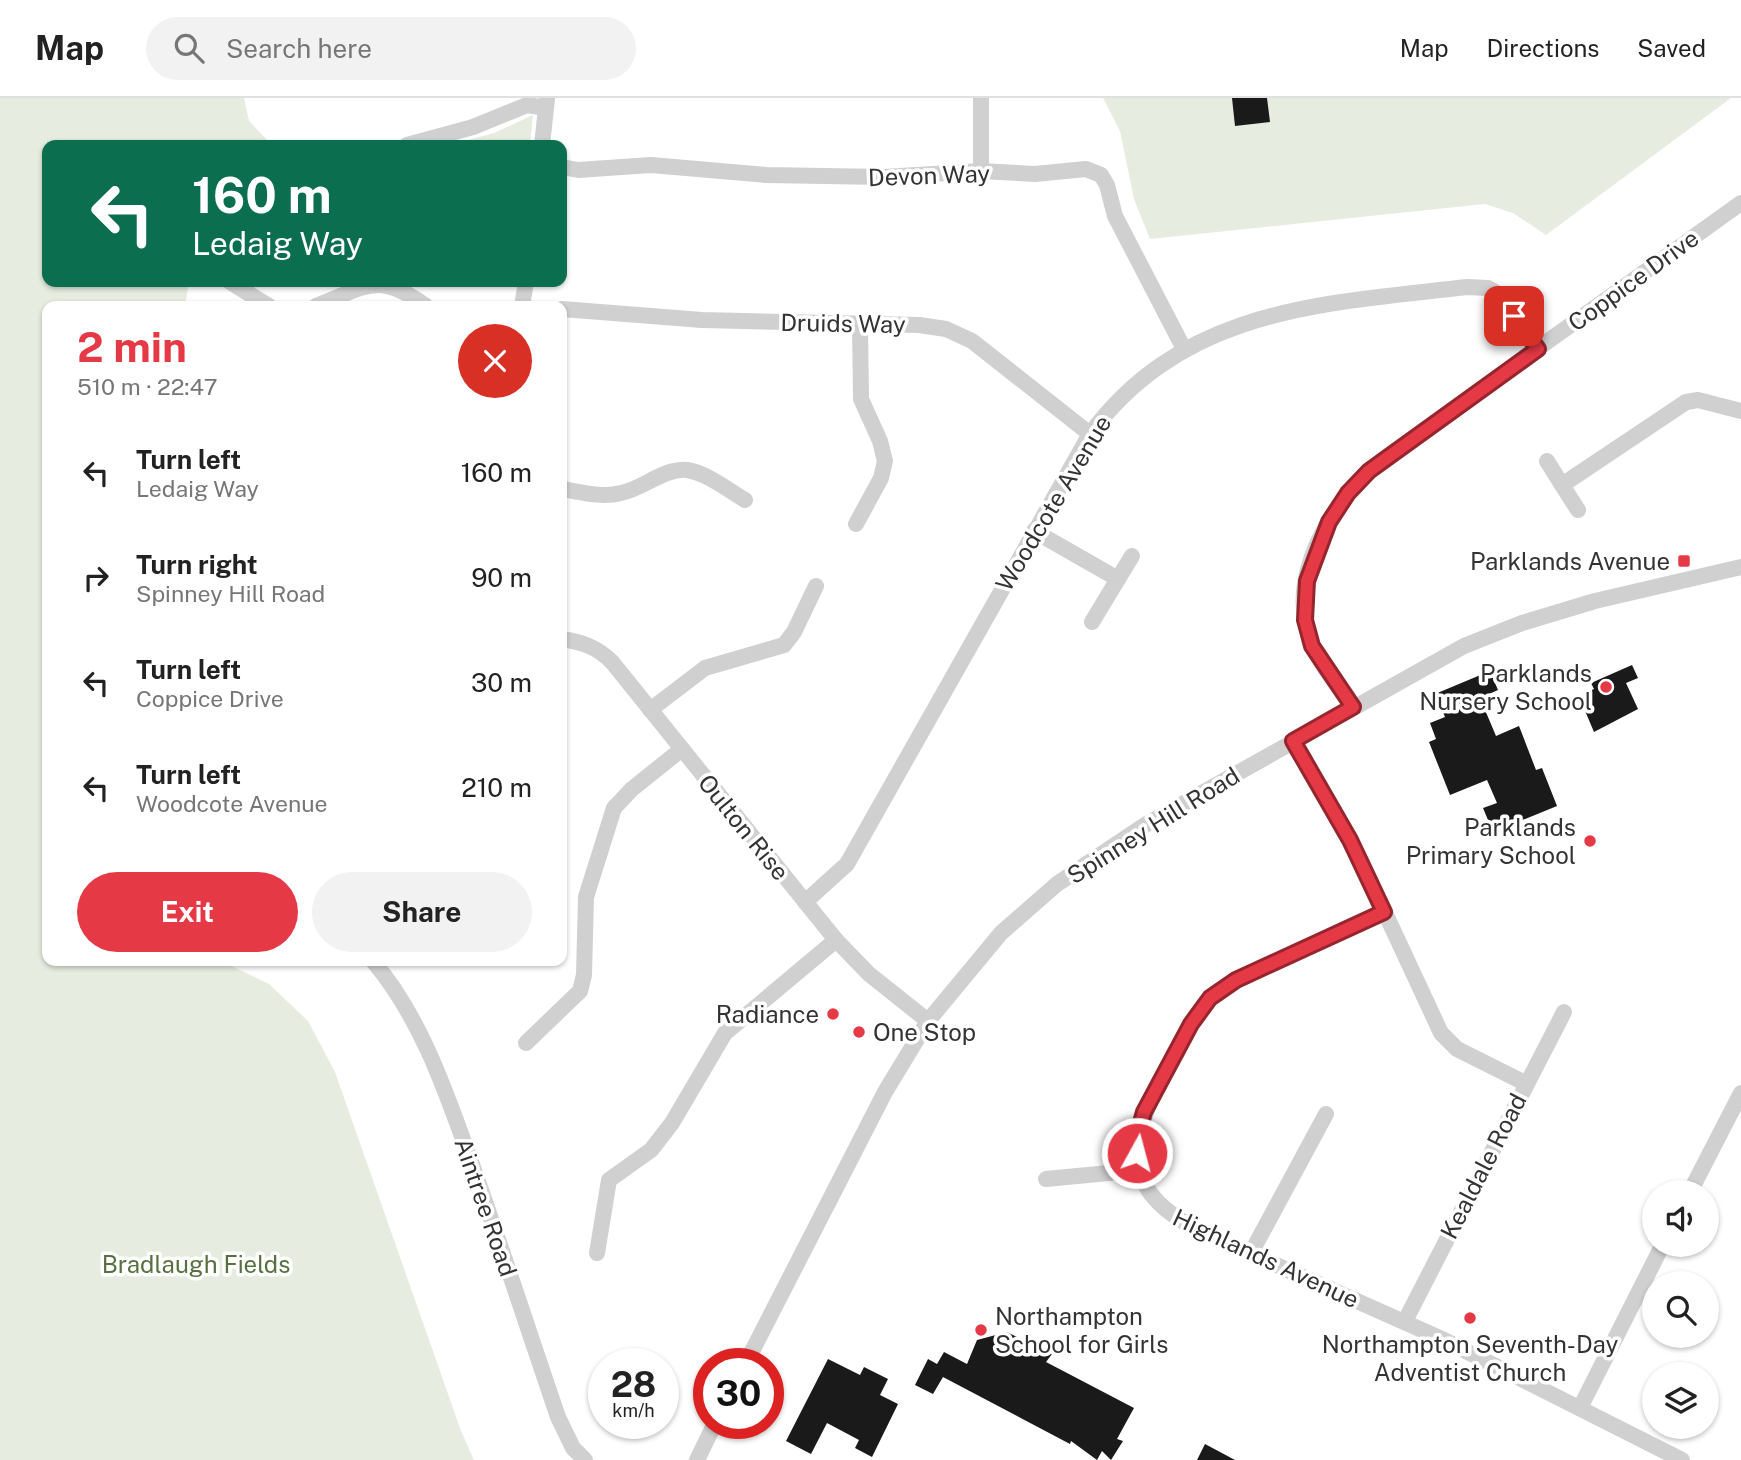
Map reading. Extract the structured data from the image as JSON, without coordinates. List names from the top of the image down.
{
  "streets": {
    "street": [
      "Devon Way",
      "Coppice Drive",
      "Druids Way",
      "Woodcote Avenue",
      "Spinney Hill Road",
      "Oulton Rise",
      "Kealdale Road",
      "Aintree Road",
      "Highlands Avenue"
    ]
  },
  "crossings": [
    ["Devon Way", "Woodcote Avenue"],
    ["Coppice Drive", "Woodcote Avenue"],
    ["Coppice Drive", "Spinney Hill Road"],
    ["Druids Way", "Woodcote Avenue"],
    ["Woodcote Avenue", "Oulton Rise"],
    ["Spinney Hill Road", "Oulton Rise"],
    ["Kealdale Road", "Highlands Avenue"]
  ],
  "parks": ["Bradlaugh Fields"],
  "places": {
    "transit": ["Parklands Avenue"],
    "other": [
      "Parklands Nursery School",
      "Parklands Primary School",
      "Radiance",
      "One Stop",
      "Northampton Seventh-Day Adventist Church",
      "Northampton School for Girls"
    ]
  },
  "page": {
    "header": "Map",
    "search": "Search here",
    "nav": ["Map", "Directions", "Saved"],
    "turn": ["160 m", "Ledaig Way"],
    "heading": ["2 min", "510 m · 22:47"],
    "list": [
      {
        "name": "Turn left",
        "note": "Ledaig Way",
        "value": "160 m"
      },
      {
        "name": "Turn right",
        "note": "Spinney Hill Road",
        "value": "90 m"
      },
      {
        "name": "Turn left",
        "note": "Coppice Drive",
        "value": "30 m"
      },
      {
        "name": "Turn left",
        "note": "Woodcote Avenue",
        "value": "210 m"
      }
    ],
    "buttons": ["Exit", "Share"],
    "speed": "28 km/h",
    "limit": "30"
  }
}
